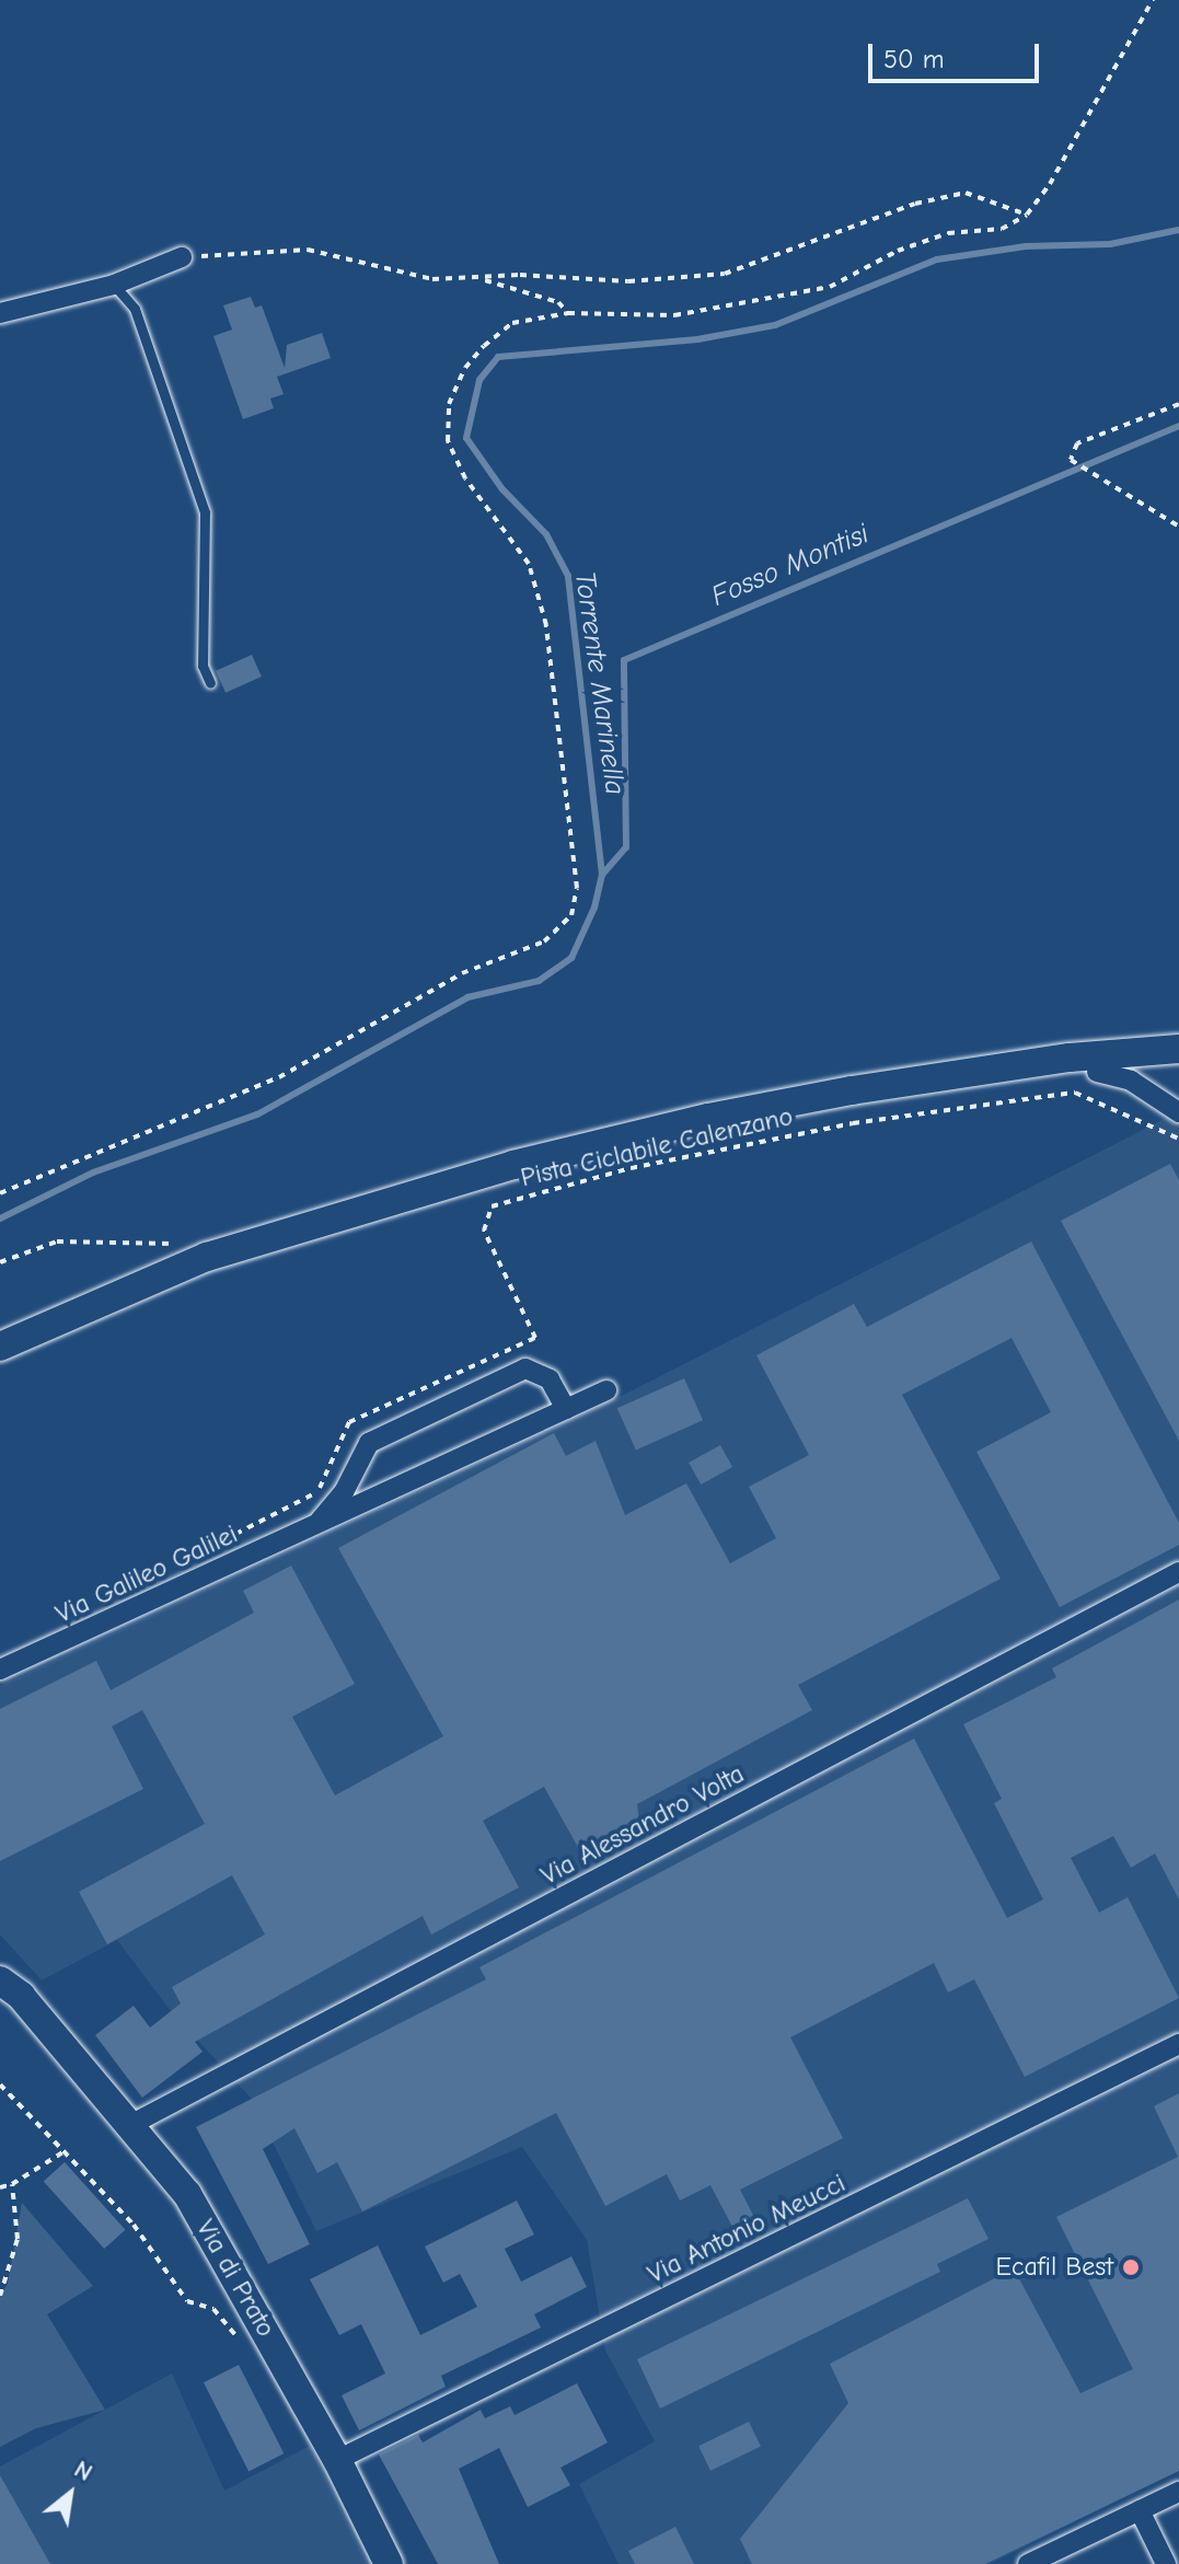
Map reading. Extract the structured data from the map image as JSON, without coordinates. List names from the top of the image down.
{
  "streets": {
    "main road": ["Via di Prato"],
    "street": ["Via Galileo Galilei", "Via Alessandro Volta", "Via Antonio Meucci"],
    "path": ["Pista Ciclabile Calenzano"]
  },
  "crossings": [
    ["Via Alessandro Volta", "Via di Prato"],
    ["Via Antonio Meucci", "Via di Prato"]
  ],
  "water": ["Fosso Montisi", "Torrente Marinella"],
  "places": ["Ecafil Best"],
  "scale_bar": "50 m",
  "north": "top right"
}
